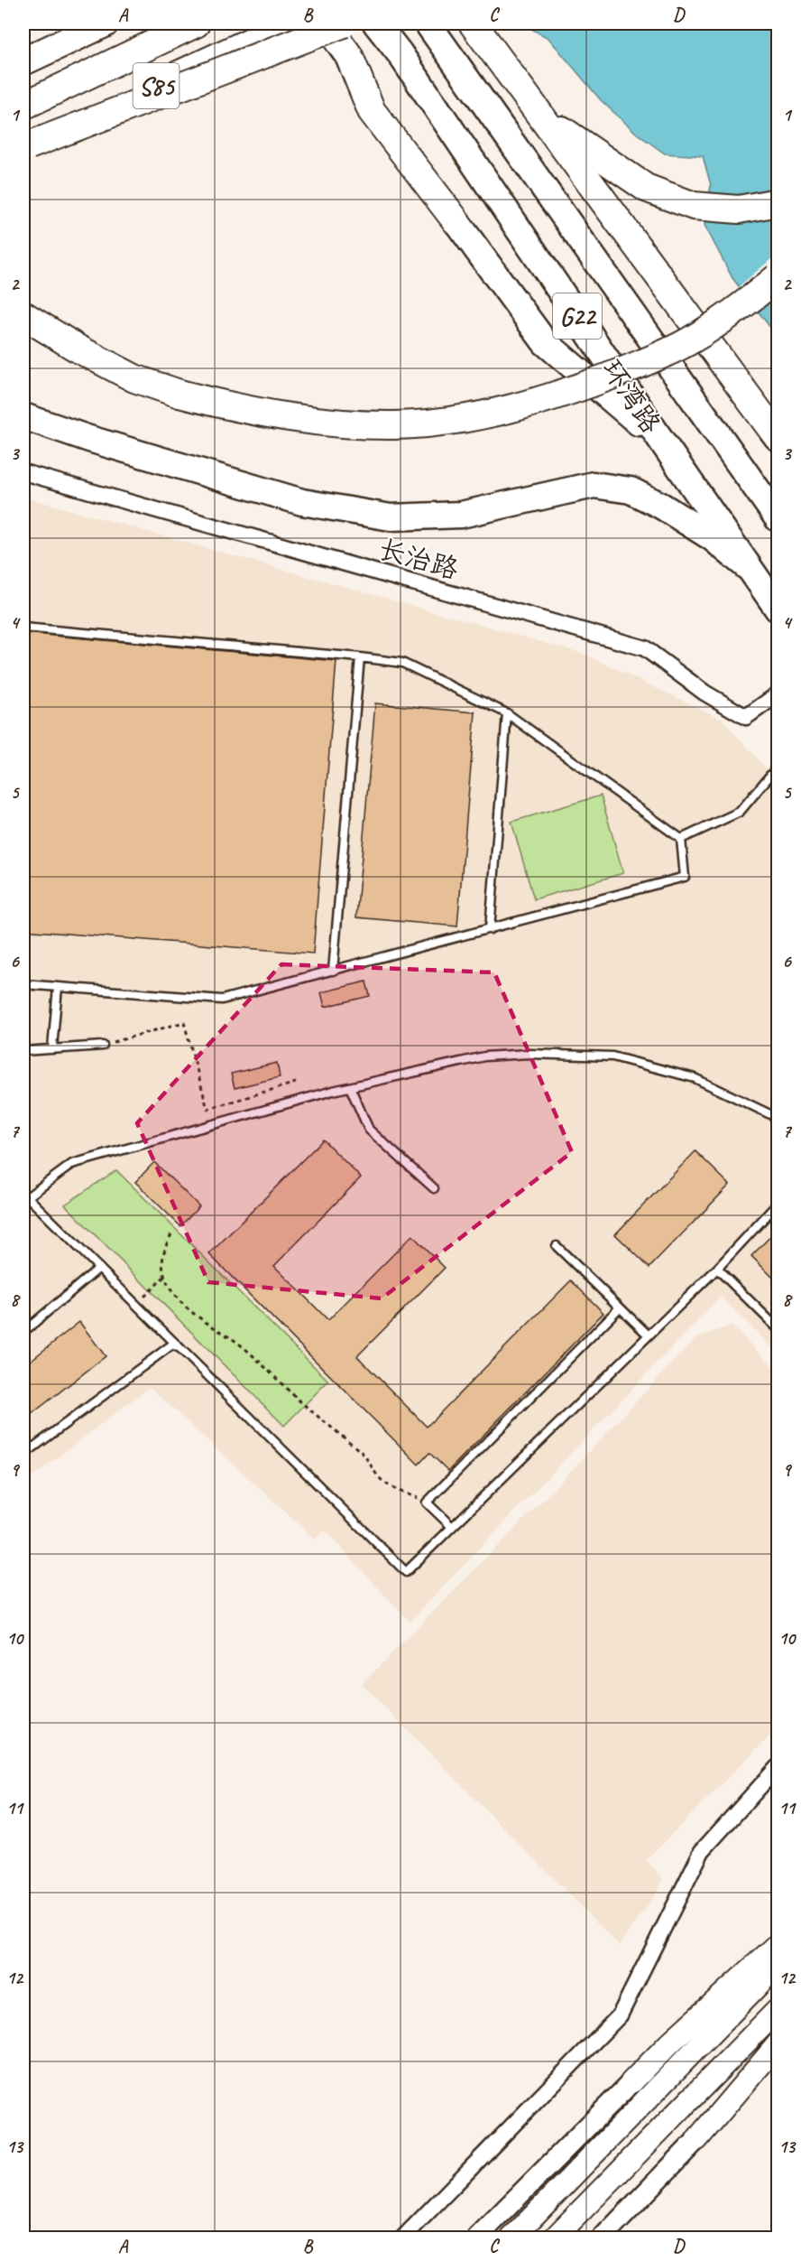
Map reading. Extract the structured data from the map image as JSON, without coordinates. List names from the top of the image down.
{
  "streets": {
    "highway": ["S85", "G22", "环湾路"],
    "street": ["长治路"]
  },
  "grid": {
    "columns": [
      "A",
      "B",
      "C",
      "D"
    ],
    "rows": [
      "1",
      "2",
      "3",
      "4",
      "5",
      "6",
      "7",
      "8",
      "9",
      "10",
      "11",
      "12",
      "13"
    ]
  }
}
